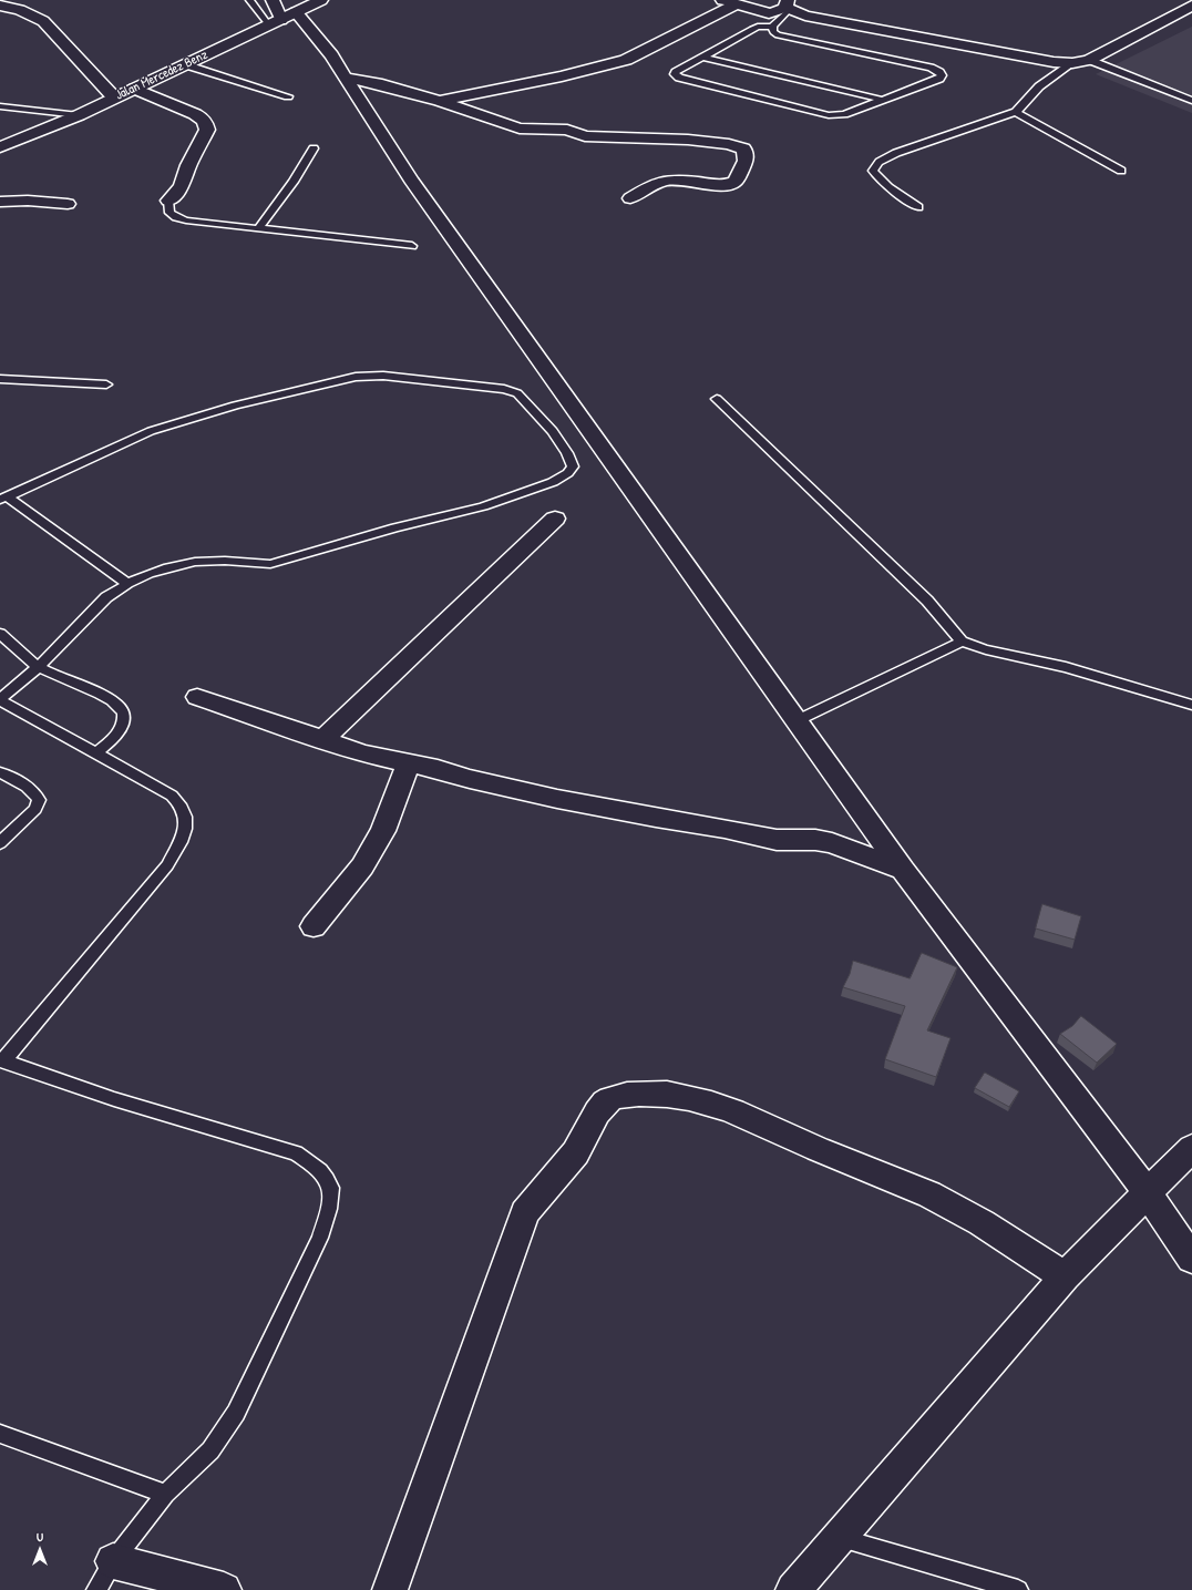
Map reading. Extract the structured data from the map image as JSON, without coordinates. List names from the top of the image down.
{
  "streets": {
    "street": ["Jalan Mercedez Benz"]
  },
  "north": "top"
}
